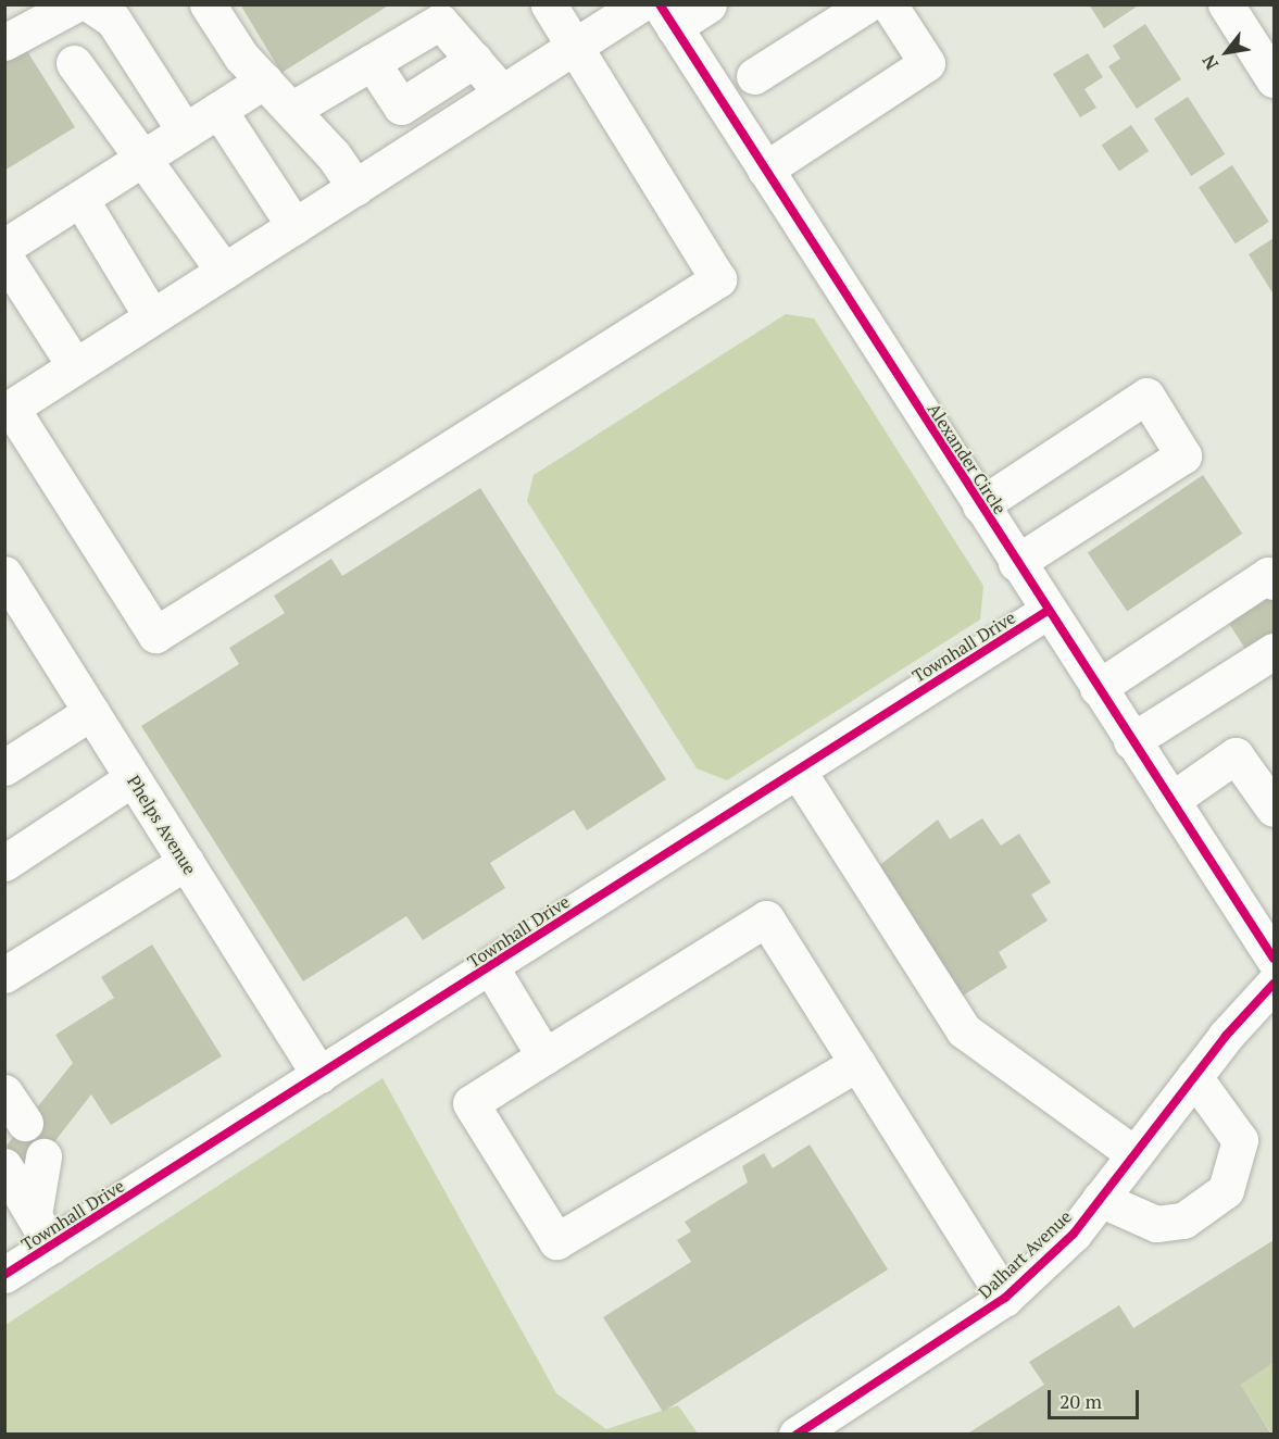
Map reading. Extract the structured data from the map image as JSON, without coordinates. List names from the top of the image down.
{
  "streets": {
    "street": [
      "Alexander Circle",
      "Townhall Drive",
      "Phelps Avenue",
      "Dalhart Avenue"
    ]
  },
  "crossings": [
    ["Alexander Circle", "Townhall Drive"],
    ["Townhall Drive", "Phelps Avenue"]
  ],
  "scale_bar": "20 m",
  "north": "bottom left"
}
